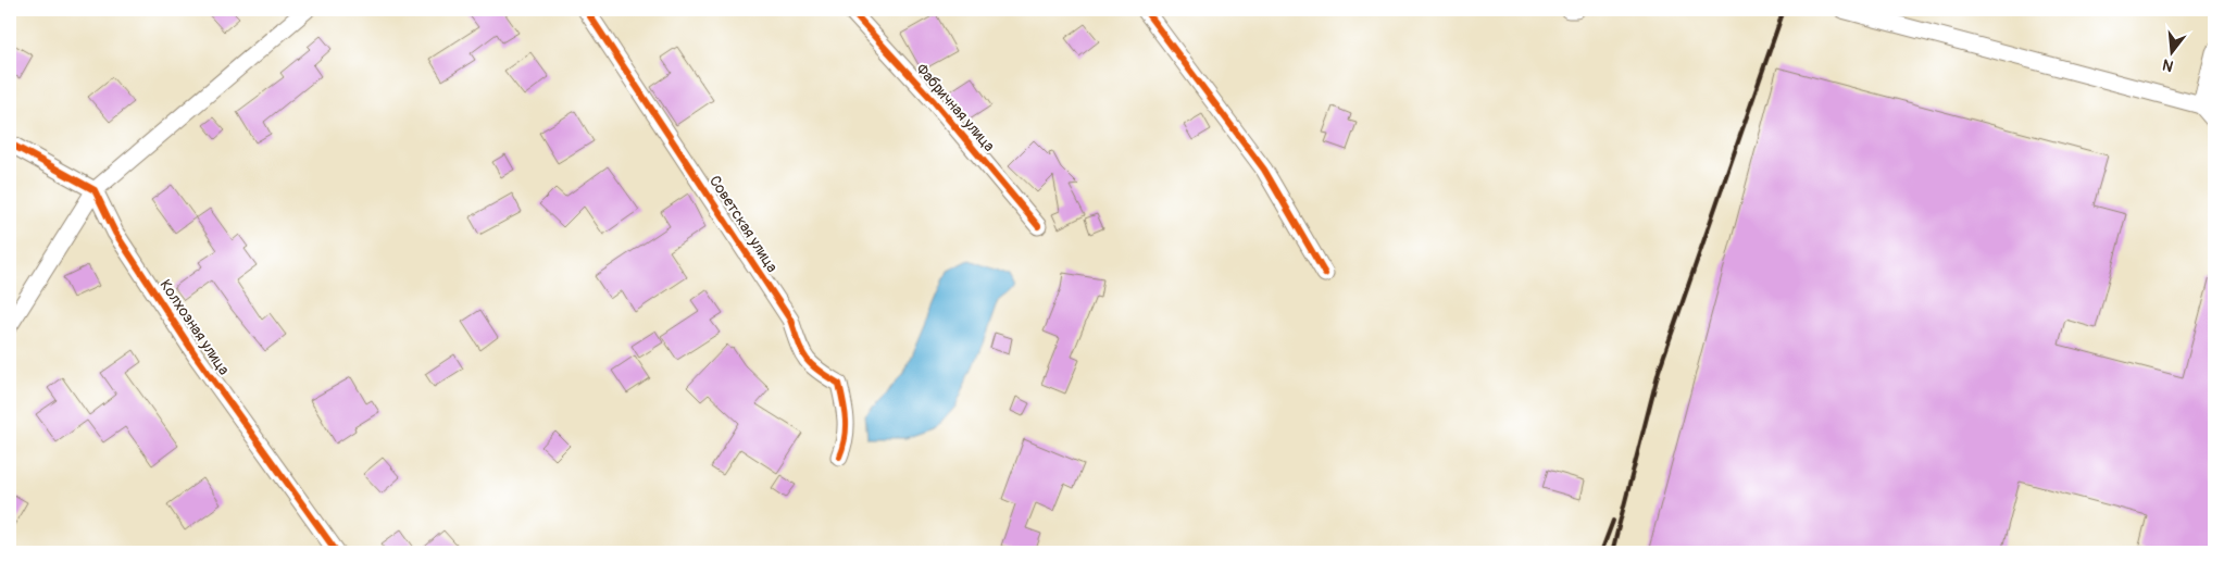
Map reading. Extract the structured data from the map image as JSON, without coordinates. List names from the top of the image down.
{
  "streets": {
    "street": ["Фабричная улица", "Советская улица", "Колхозная улица"]
  },
  "north": "bottom"
}
